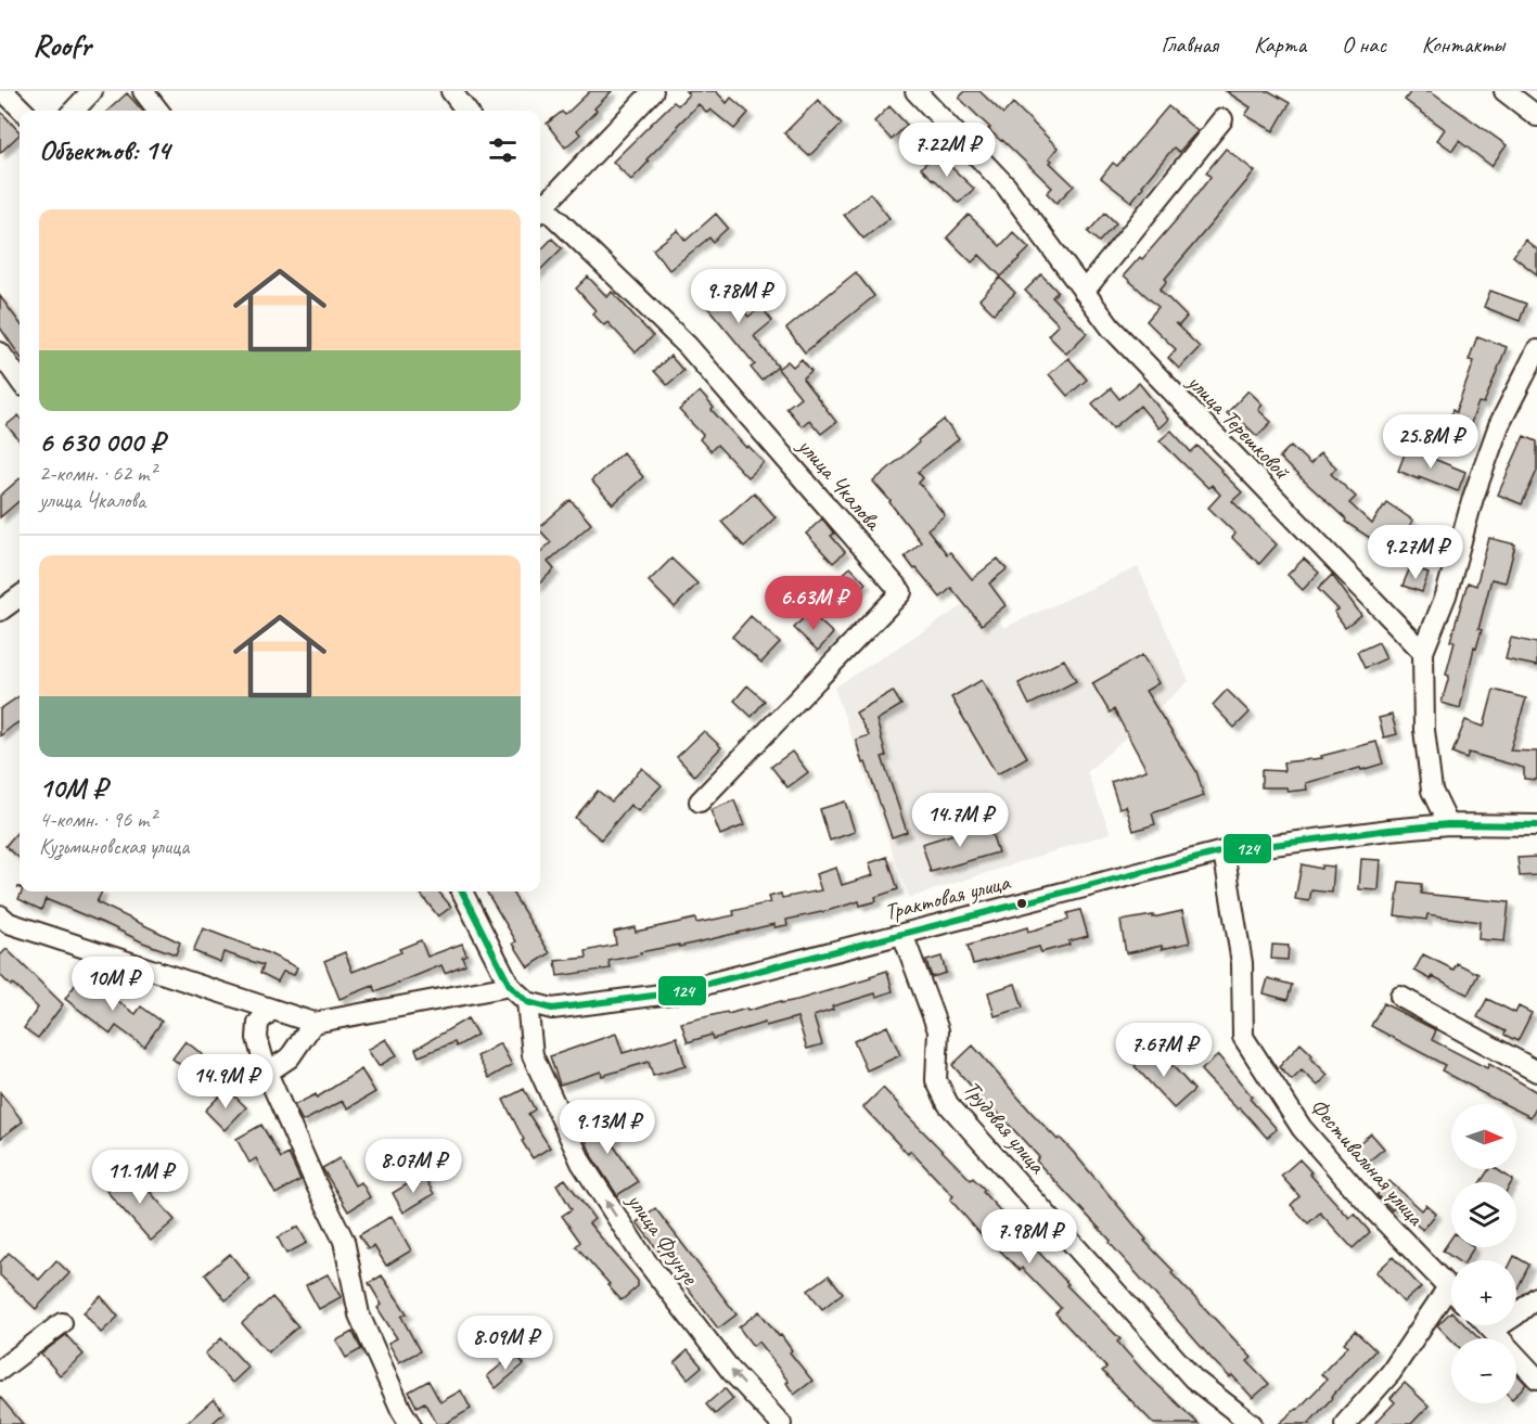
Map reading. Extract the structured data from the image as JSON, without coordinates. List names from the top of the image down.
{
  "streets": {
    "street": [
      "улица Терешковой",
      "улица Чкалова",
      "Трактовая улица",
      "Трудовая улица",
      "Фестивальная улица",
      "улица Фрунзе"
    ]
  },
  "crossings": [
    ["Трактовая улица", "Трудовая улица"],
    ["Трактовая улица", "Фестивальная улица"],
    ["Трактовая улица", "улица Фрунзе"]
  ],
  "one_way": ["улица Фрунзе"],
  "lines": ["transit line 124"],
  "north": "right",
  "page": {
    "header": "Roofr",
    "nav": [
      "Главная",
      "Карта",
      "О нас",
      "Контакты"
    ],
    "heading": "Объектов: 14",
    "price": [
      "7.22M ₽",
      "9.78M ₽",
      "25.8M ₽",
      "9.27M ₽",
      "6.63M ₽",
      "14.7M ₽",
      "10M ₽",
      "7.67M ₽",
      "14.9M ₽",
      "9.13M ₽",
      "8.07M ₽",
      "11.1M ₽",
      "7.98M ₽",
      "8.09M ₽"
    ],
    "list": [
      {
        "name": "6 630 000 ₽",
        "note": "2-комн. · 62 m² · улица Чкалова"
      },
      {
        "name": "10M ₽",
        "note": "4-комн. · 96 m² · Кузьминовская улица"
      }
    ],
    "map_buttons": ["+", "−"]
  }
}
